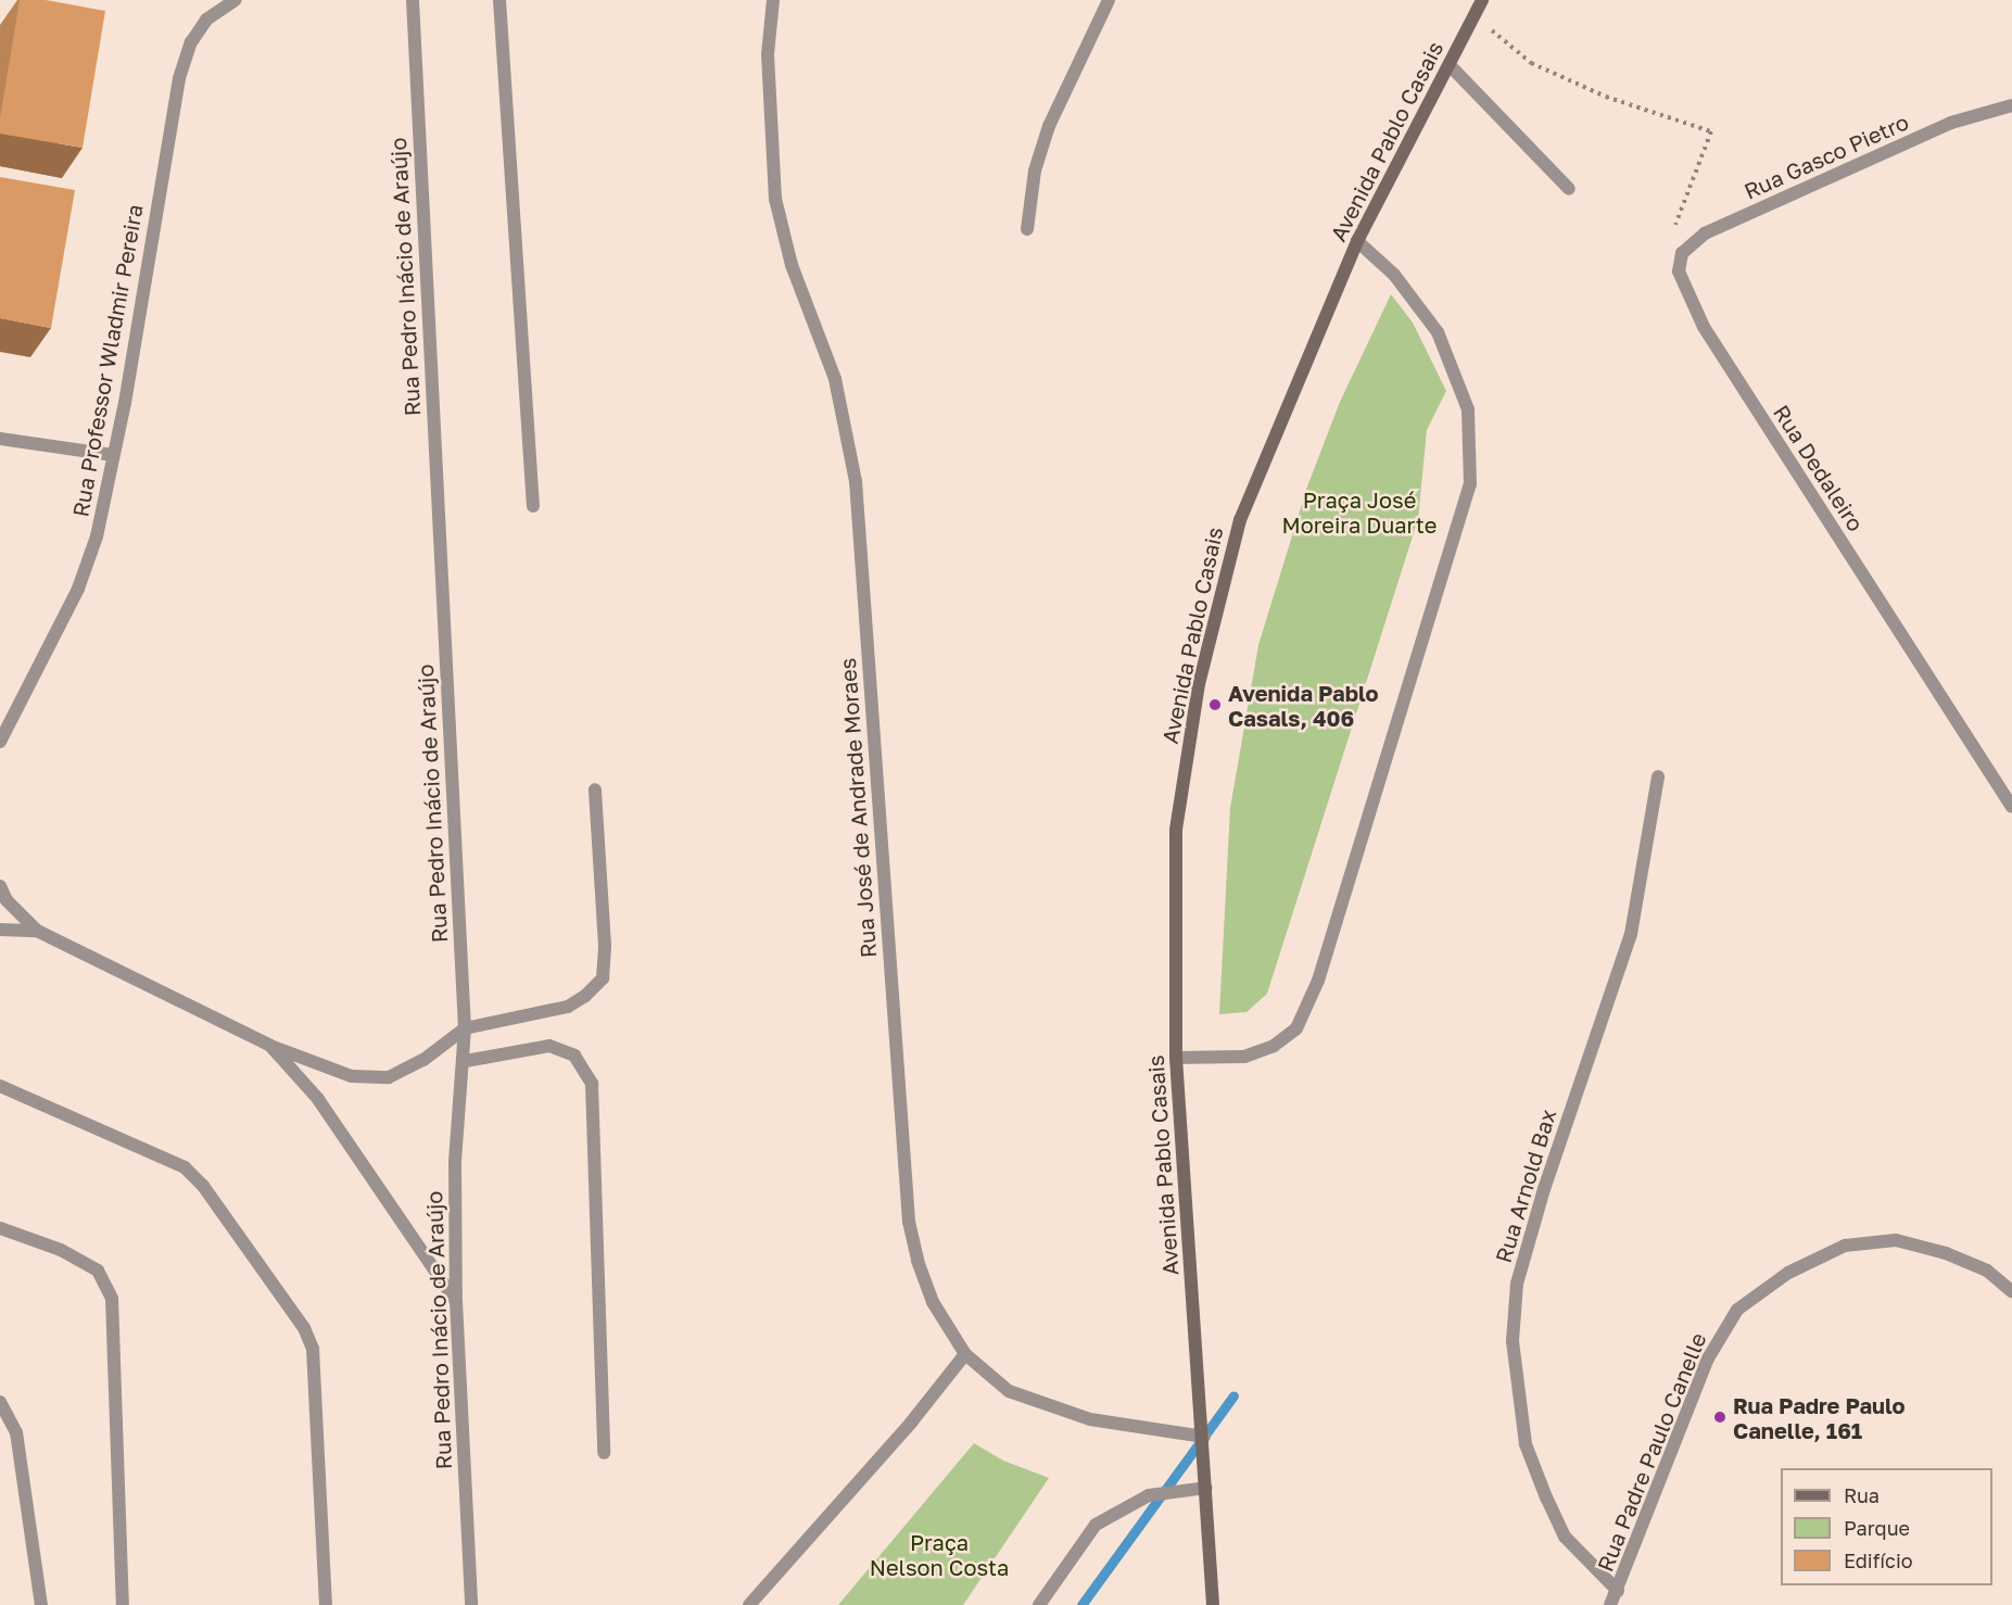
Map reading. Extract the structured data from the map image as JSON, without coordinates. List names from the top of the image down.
{
  "streets": {
    "street": [
      "Avenida Pablo Casais",
      "Rua Gasco Pietro",
      "Rua Pedro Inácio de Araújo",
      "Rua Professor Wladmir Pereira",
      "Rua Dedaleiro",
      "Rua José de Andrade Moraes",
      "Rua Arnold Bax",
      "Rua Padre Paulo Canelle"
    ]
  },
  "crossings": [
    ["Avenida Pablo Casais", "Rua José de Andrade Moraes"],
    ["Rua Gasco Pietro", "Rua Dedaleiro"],
    ["Rua Arnold Bax", "Rua Padre Paulo Canelle"]
  ],
  "parks": ["Praça José Moreira Duarte", "Praça Nelson Costa"],
  "places": ["Avenida Pablo Casals, 406", "Rua Padre Paulo Canelle, 161"],
  "legend": ["Rua", "Parque", "Edifício"]
}
